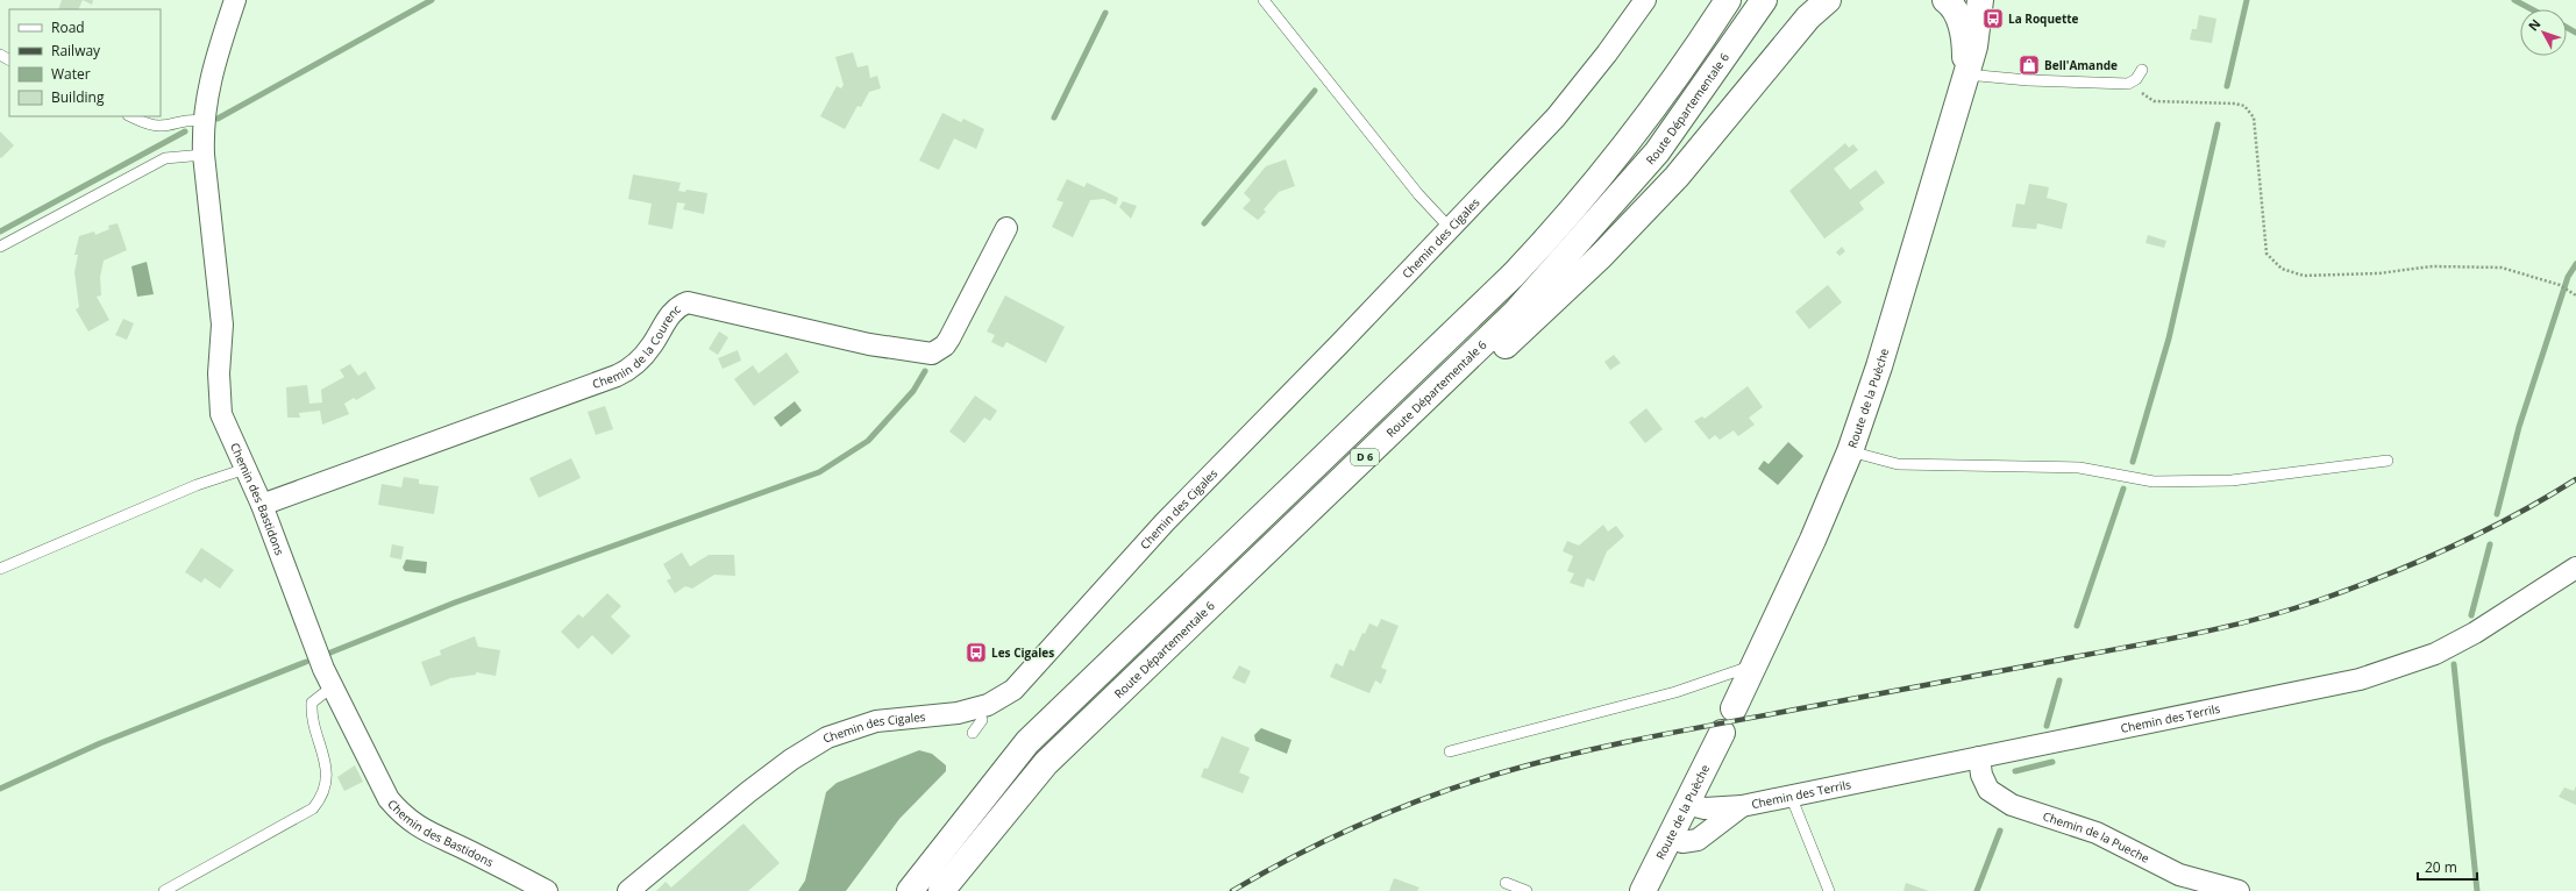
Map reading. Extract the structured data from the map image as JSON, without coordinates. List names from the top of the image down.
{
  "streets": {
    "main road": ["Route Départementale 6", "Route de la Puèche", "D 6"],
    "street": [
      "Chemin des Cigales",
      "Chemin de la Courenc",
      "Chemin des Bastidons",
      "Chemin des Terrils",
      "Chemin de la Pueche"
    ]
  },
  "crossings": [
    ["Chemin de la Courenc", "Chemin des Bastidons"],
    ["Route de la Puèche", "Chemin des Terrils"],
    ["Chemin des Terrils", "Chemin de la Pueche"]
  ],
  "places": {
    "bus stop": ["La Roquette", "Les Cigales"],
    "shop": ["Bell'Amande"]
  },
  "legend": [
    "Road",
    "Railway",
    "Water",
    "Building"
  ],
  "scale_bar": "20 m",
  "north": "top left"
}
